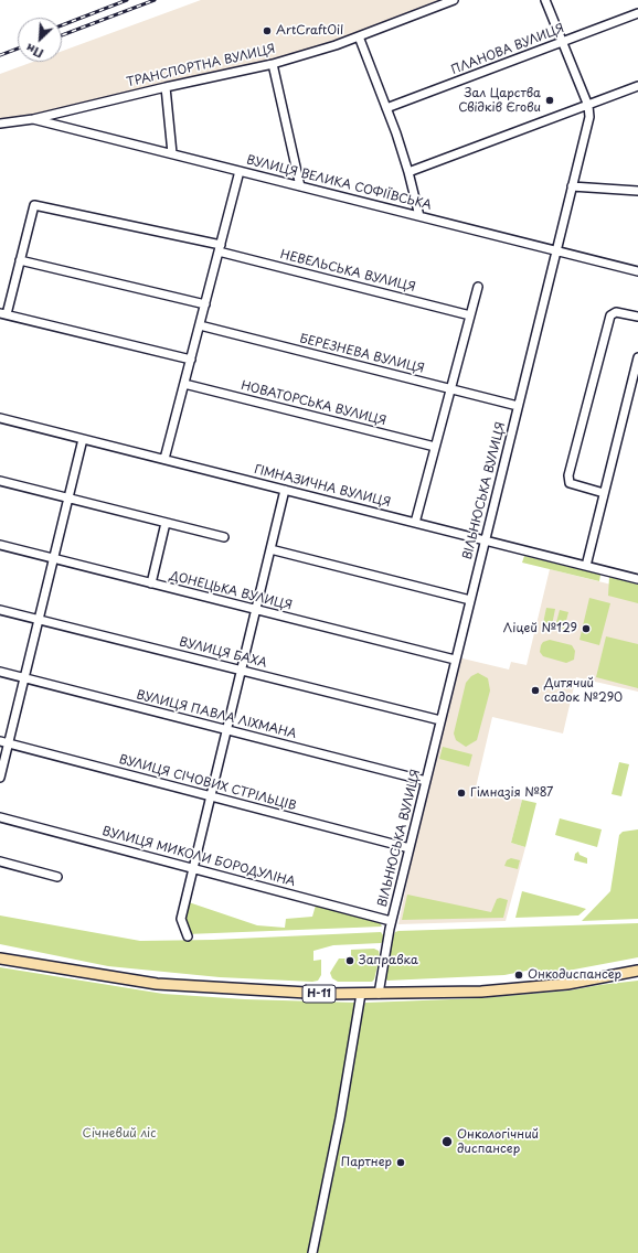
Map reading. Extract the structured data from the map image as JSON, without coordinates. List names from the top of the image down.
{
  "streets": {
    "main road": ["Н-11"],
    "street": [
      "ПЛАНОВА ВУЛИЦЯ",
      "ТРАНСПОРТНА ВУЛИЦЯ",
      "ВУЛИЦЯ ВЕЛИКА СОФІЇВСЬКА",
      "НЕВЕЛЬСЬКА ВУЛИЦЯ",
      "БЕРЕЗНЕВА ВУЛИЦЯ",
      "НОВАТОРСЬКА ВУЛИЦЯ",
      "ГІМНАЗИЧНА ВУЛИЦЯ",
      "ВІЛЬНЮСЬКА ВУЛИЦЯ",
      "ДОНЕЦЬКА ВУЛИЦЯ",
      "ВУЛИЦЯ БАХА",
      "ВУЛИЦЯ ПАВЛА ЛІХМАНА",
      "ВУЛИЦЯ СІЧОВИХ СТРІЛЬЦІВ",
      "ВУЛИЦЯ МИКОЛИ БОРОДУЛІНА"
    ]
  },
  "crossings": [
    ["ТРАНСПОРТНА ВУЛИЦЯ", "ВУЛИЦЯ ВЕЛИКА СОФІЇВСЬКА"],
    ["ВУЛИЦЯ ВЕЛИКА СОФІЇВСЬКА", "ВІЛЬНЮСЬКА ВУЛИЦЯ"],
    ["БЕРЕЗНЕВА ВУЛИЦЯ", "ВІЛЬНЮСЬКА ВУЛИЦЯ"],
    ["ГІМНАЗИЧНА ВУЛИЦЯ", "ВІЛЬНЮСЬКА ВУЛИЦЯ"],
    ["ВІЛЬНЮСЬКА ВУЛИЦЯ", "ДОНЕЦЬКА ВУЛИЦЯ"],
    ["ВІЛЬНЮСЬКА ВУЛИЦЯ", "ВУЛИЦЯ БАХА"],
    ["ВІЛЬНЮСЬКА ВУЛИЦЯ", "ВУЛИЦЯ ПАВЛА ЛІХМАНА"],
    ["ВІЛЬНЮСЬКА ВУЛИЦЯ", "ВУЛИЦЯ СІЧОВИХ СТРІЛЬЦІВ"],
    ["ВІЛЬНЮСЬКА ВУЛИЦЯ", "ВУЛИЦЯ МИКОЛИ БОРОДУЛІНА"],
    ["ВІЛЬНЮСЬКА ВУЛИЦЯ", "Н-11"]
  ],
  "parks": ["Січневий ліс"],
  "places": [
    "ArtCraftOil",
    "Зал Царства Свідків Єгови",
    "Ліцей №129",
    "Дитячий садок №290",
    "Гімназія №87",
    "Заправка",
    "Онкодиспансер",
    "Онкологічний диспансер",
    "Партнер"
  ],
  "north": "bottom left"
}
